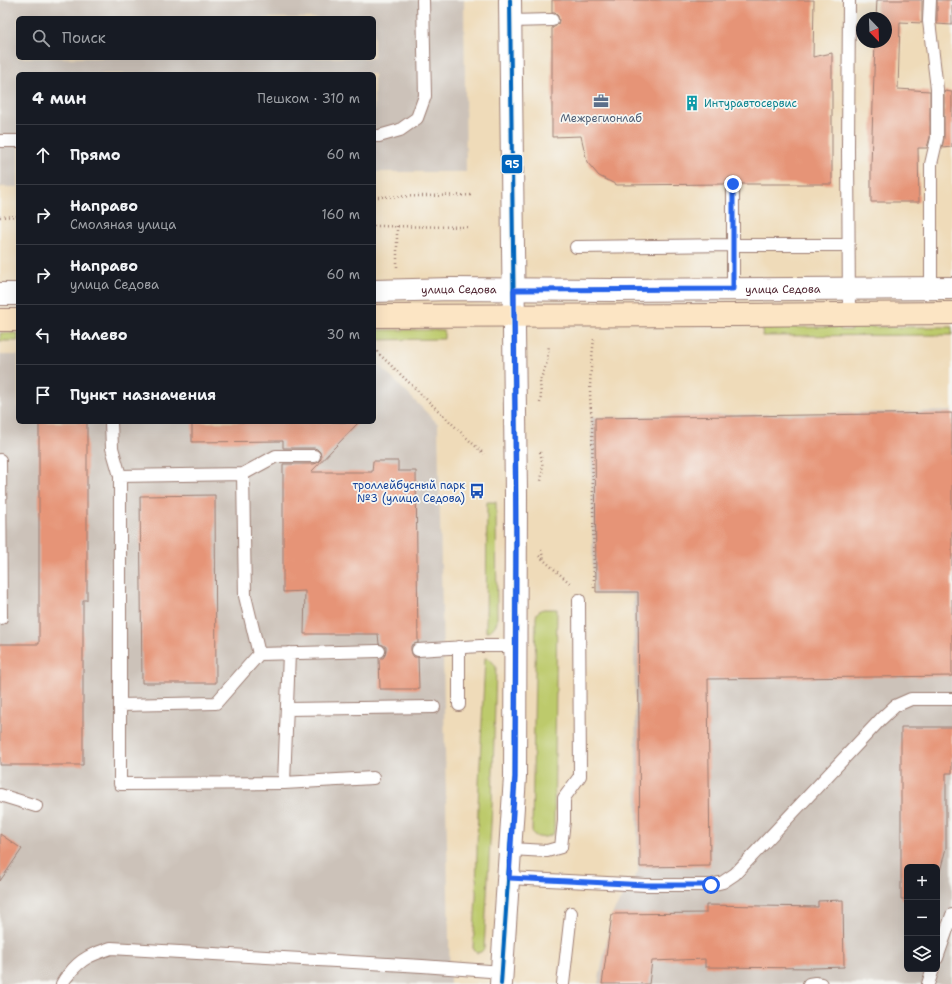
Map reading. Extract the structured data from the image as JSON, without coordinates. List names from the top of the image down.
{
  "streets": {
    "street": ["улица Седова"]
  },
  "places": {
    "office": ["Межрегионлаб"],
    "building": ["Интуравтосервис"],
    "bus stop": ["троллейбусный парк №3 (улица Седова)"]
  },
  "lines": ["transit line 95"],
  "north": "bottom right",
  "page": {
    "search": "Поиск",
    "heading": ["4 мин", "Пешком · 310 m"],
    "list": [
      ["Прямо", "60 m"],
      ["Направо", "Смоляная улица", "160 m"],
      ["Направо", "улица Седова", "60 m"],
      ["Налево", "30 m"],
      "Пункт назначения"
    ],
    "map_buttons": ["+", "−"]
  }
}
